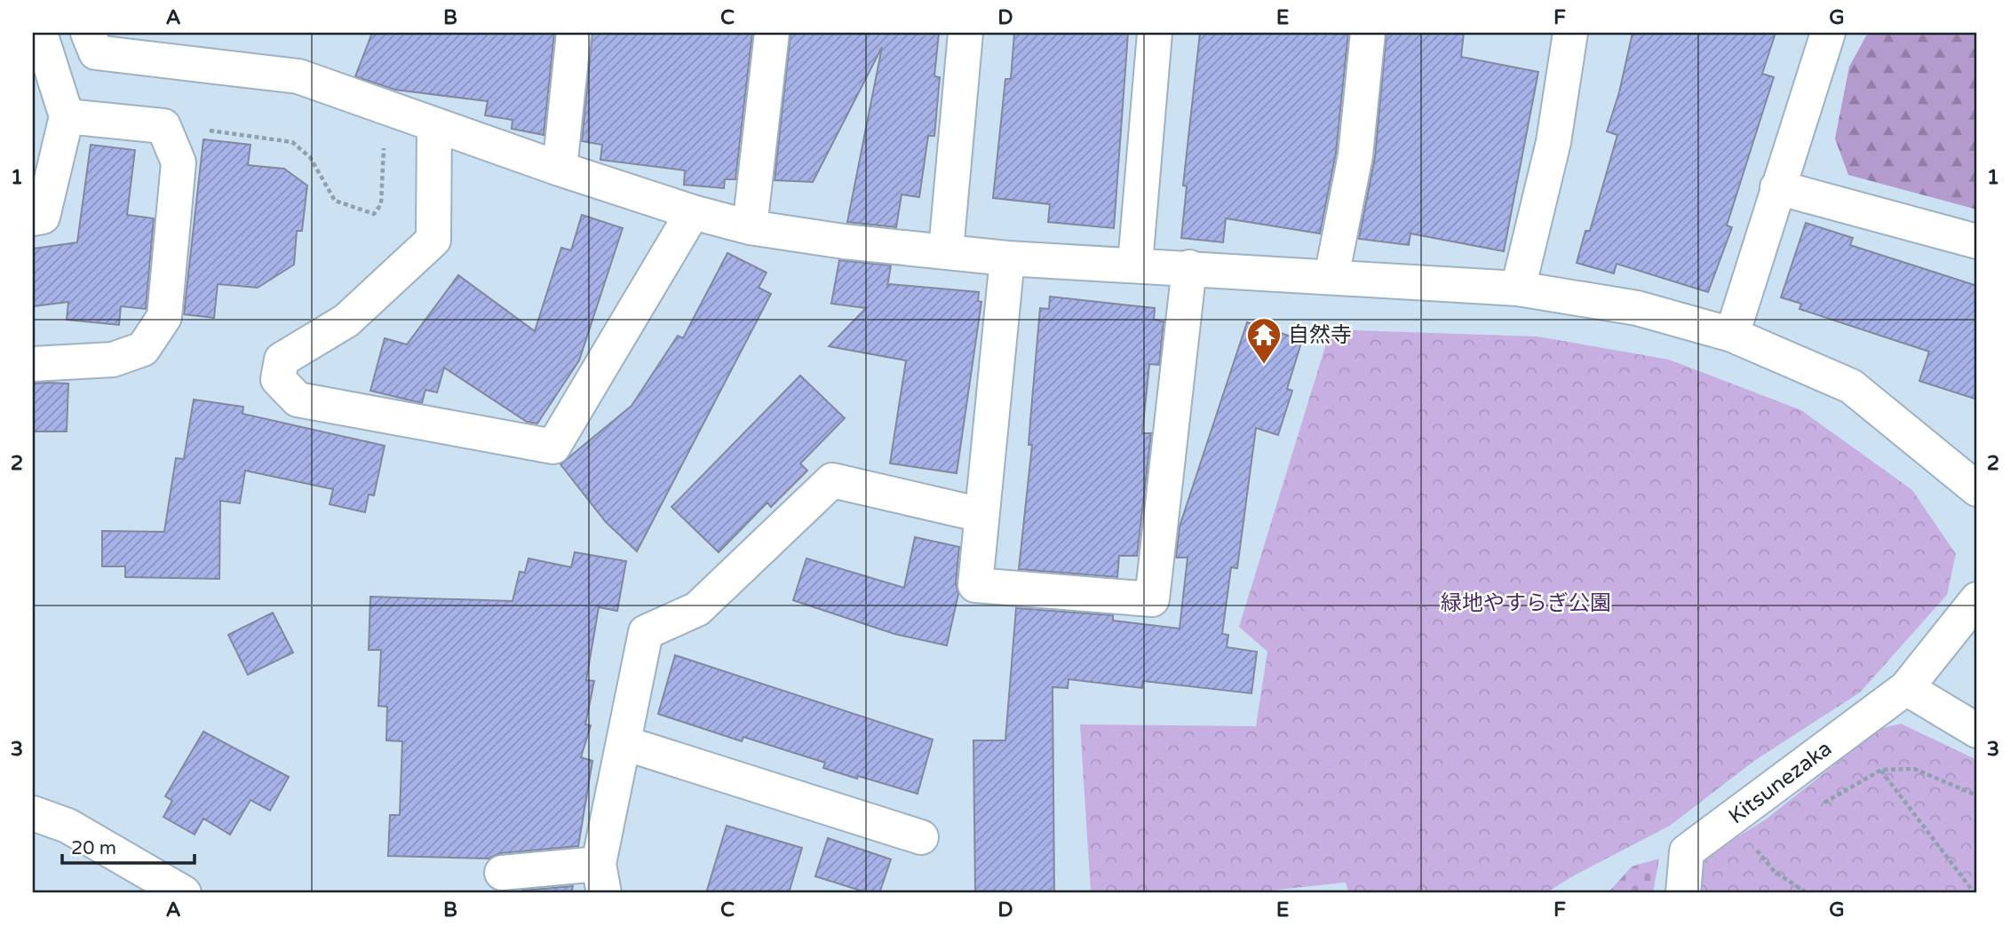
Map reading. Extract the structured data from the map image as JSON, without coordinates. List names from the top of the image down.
{
  "streets": {
    "street": ["Kitsunezaka"]
  },
  "parks": ["緑地やすらぎ公園"],
  "places": {
    "temple": ["自然寺"]
  },
  "scale_bar": "20 m",
  "grid": {
    "columns": [
      "A",
      "B",
      "C",
      "D",
      "E",
      "F",
      "G"
    ],
    "rows": ["1", "2", "3"]
  }
}
